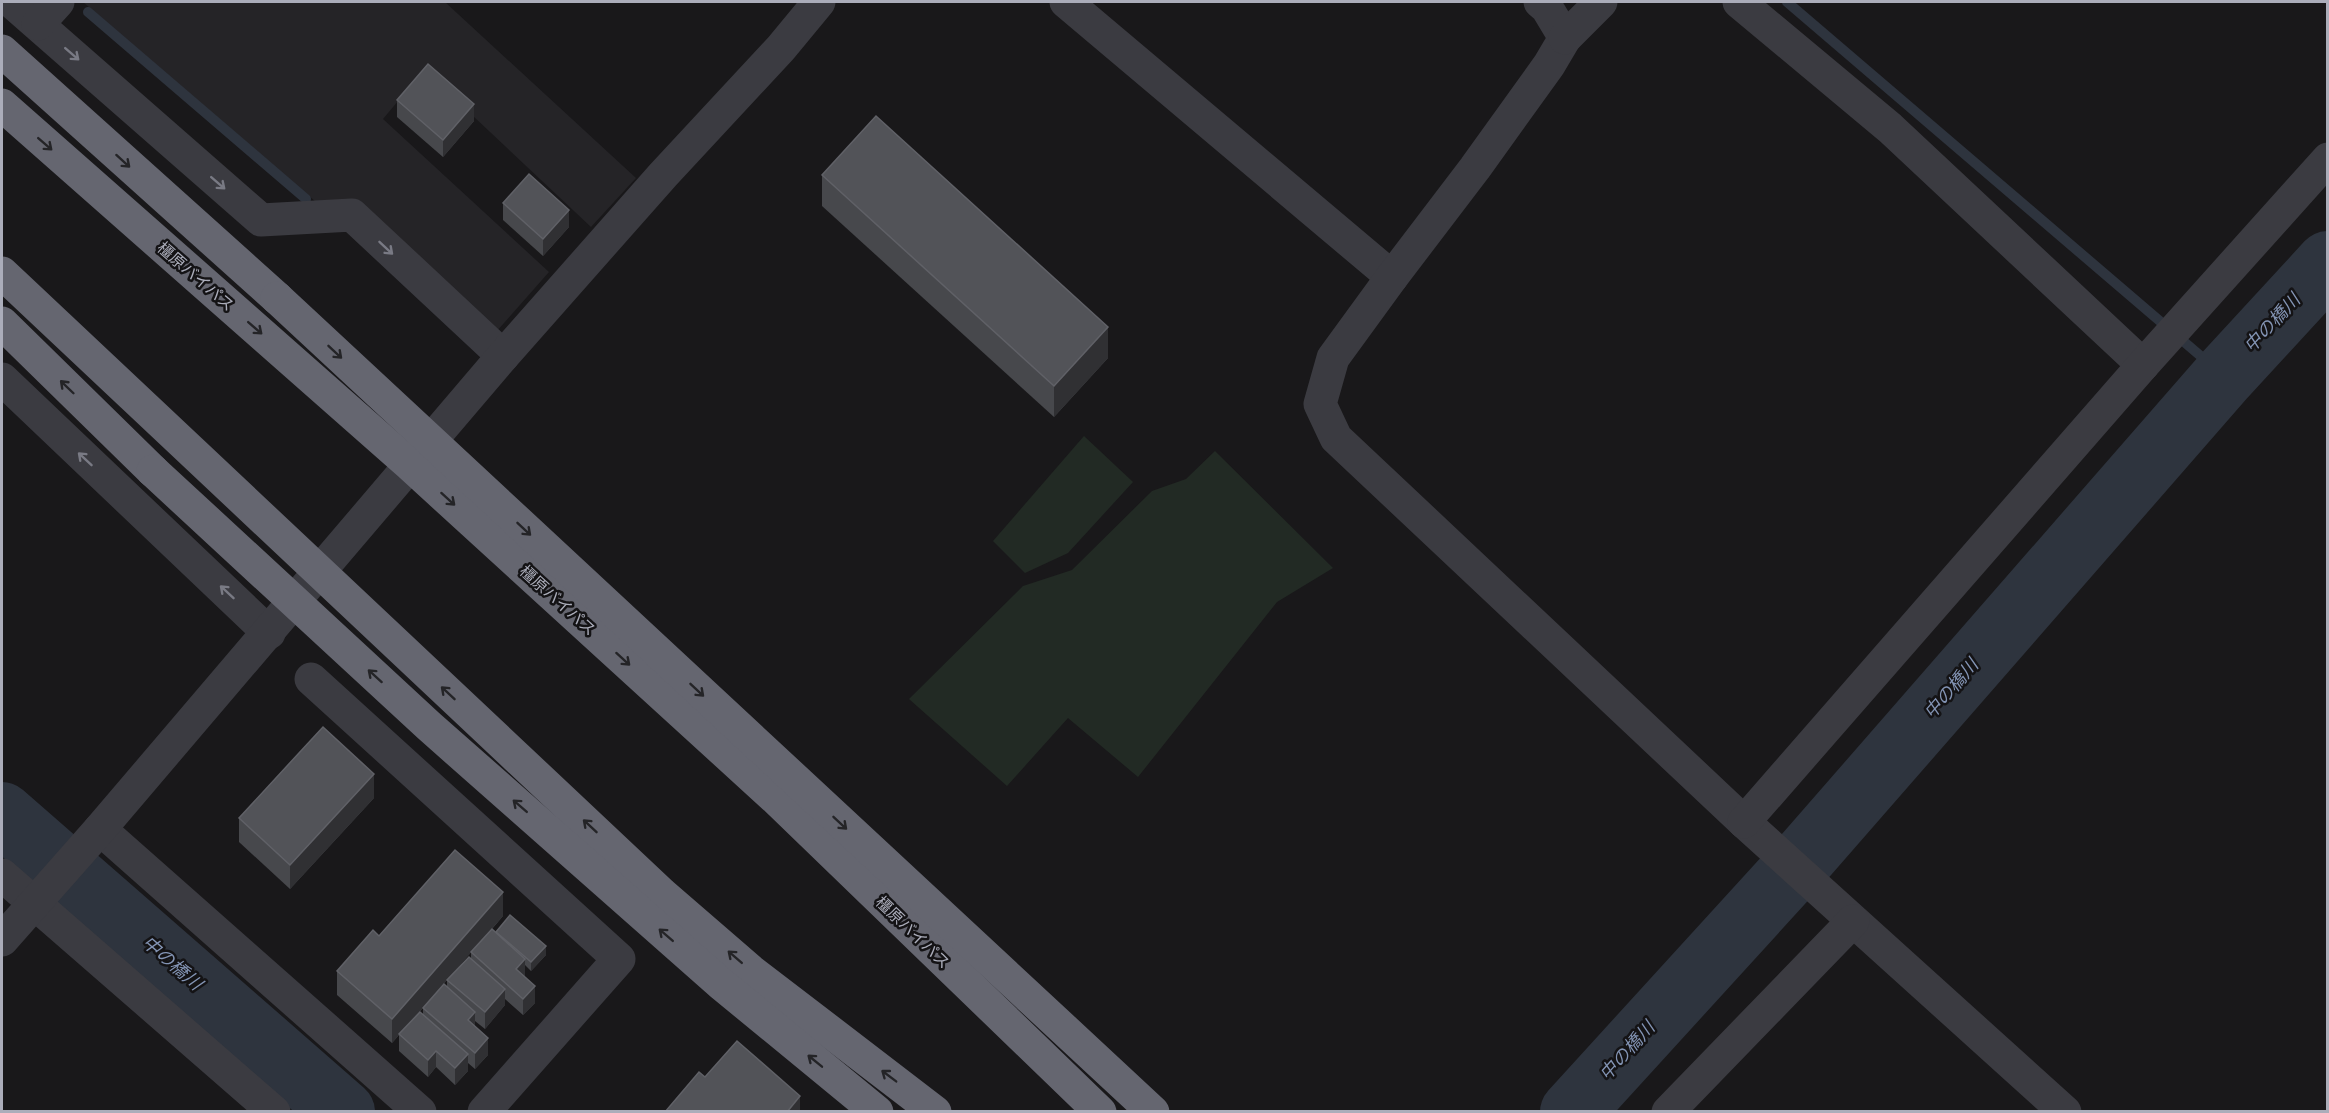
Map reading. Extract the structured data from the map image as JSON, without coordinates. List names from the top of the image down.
{
  "streets": {
    "highway": ["橿原バイパス"]
  },
  "water": ["中の橋川"]
}
